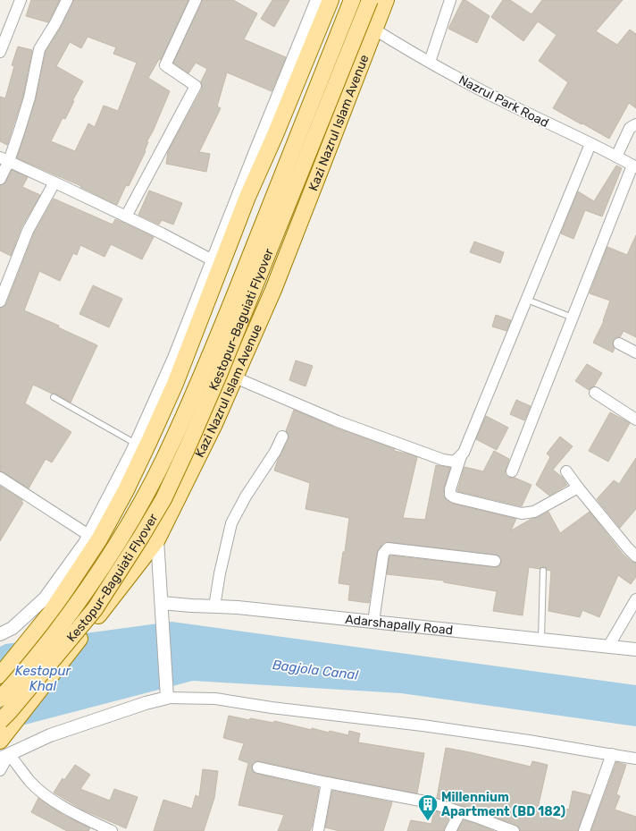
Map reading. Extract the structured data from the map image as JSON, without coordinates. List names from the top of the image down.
{
  "streets": {
    "main road": ["Kazi Nazrul Islam Avenue", "Kestopur-Baguiati Flyover"],
    "street": ["Nazrul Park Road", "Adarshapally Road"]
  },
  "crossings": [
    ["Nazrul Park Road", "Kazi Nazrul Islam Avenue"]
  ],
  "water": ["Bagjola Canal", "Kestopur Khal"],
  "places": {
    "building": ["Millennium Apartment (BD 182)"]
  }
}
